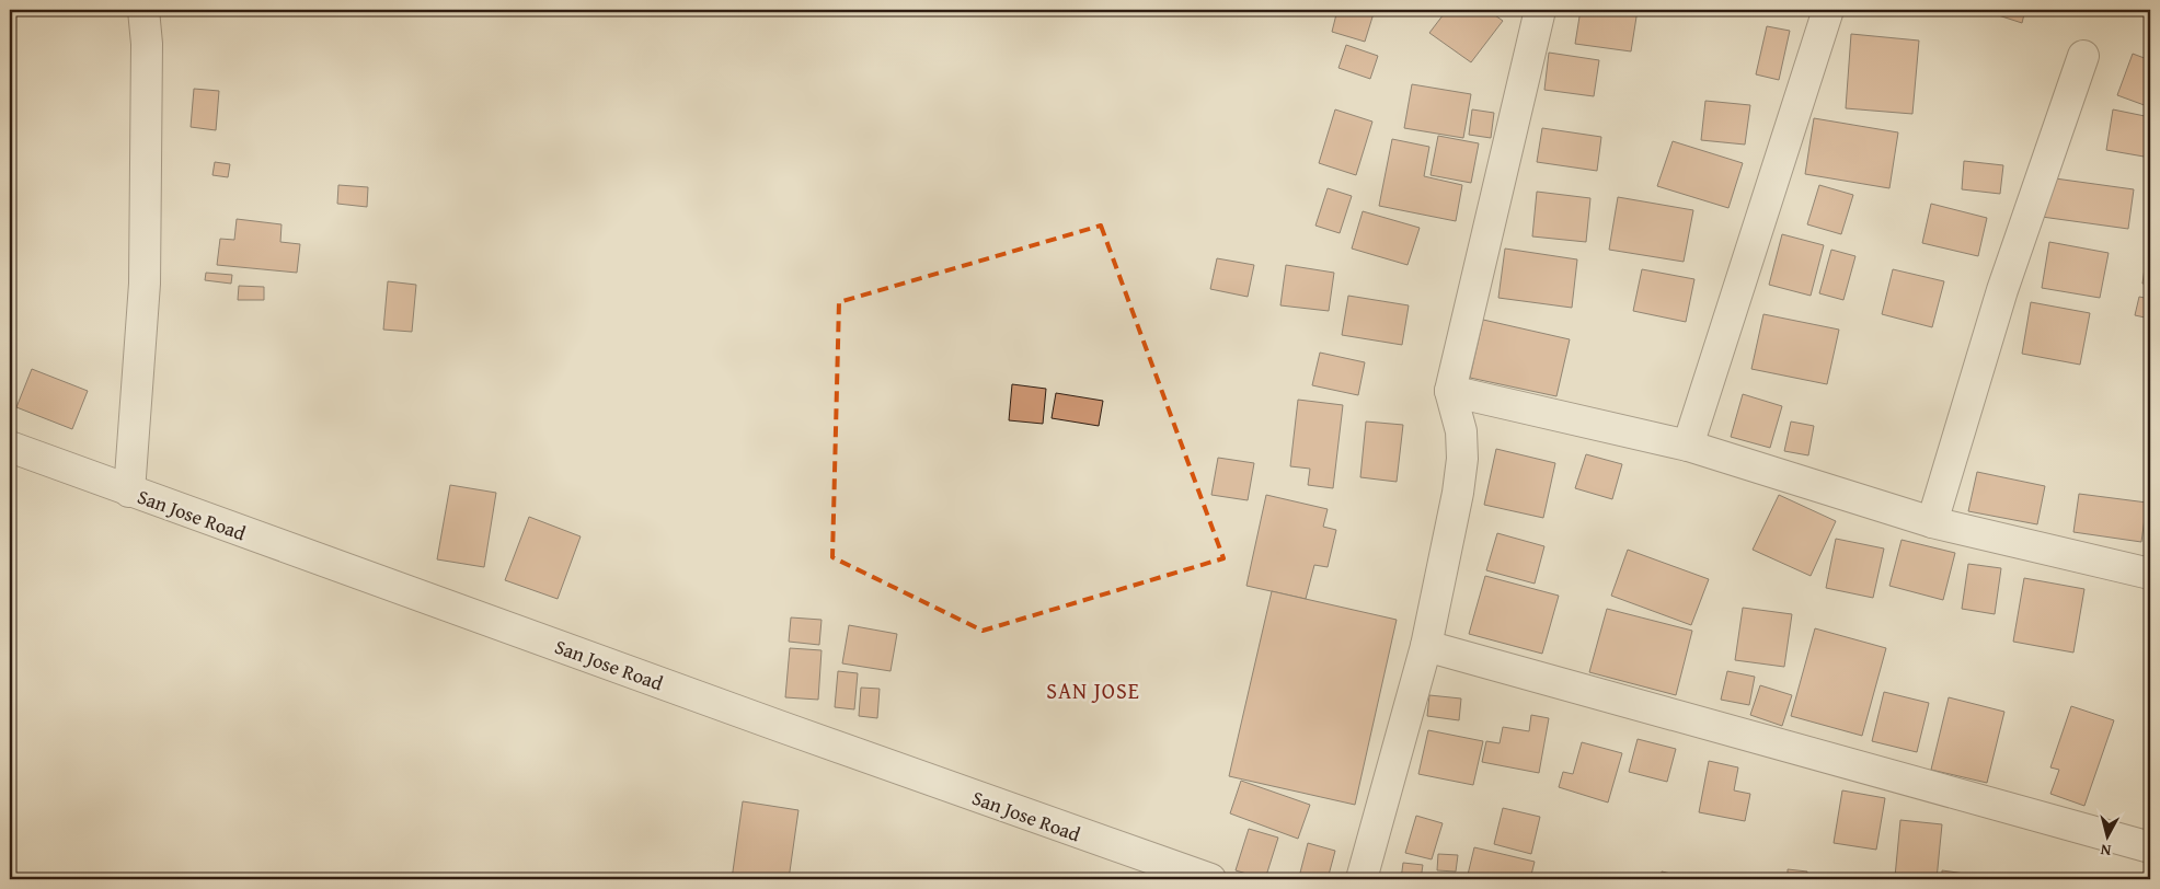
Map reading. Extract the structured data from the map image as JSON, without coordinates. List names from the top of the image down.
{
  "streets": {
    "street": ["San Jose Road"]
  },
  "districts": ["SAN JOSE"],
  "north": "bottom"
}
